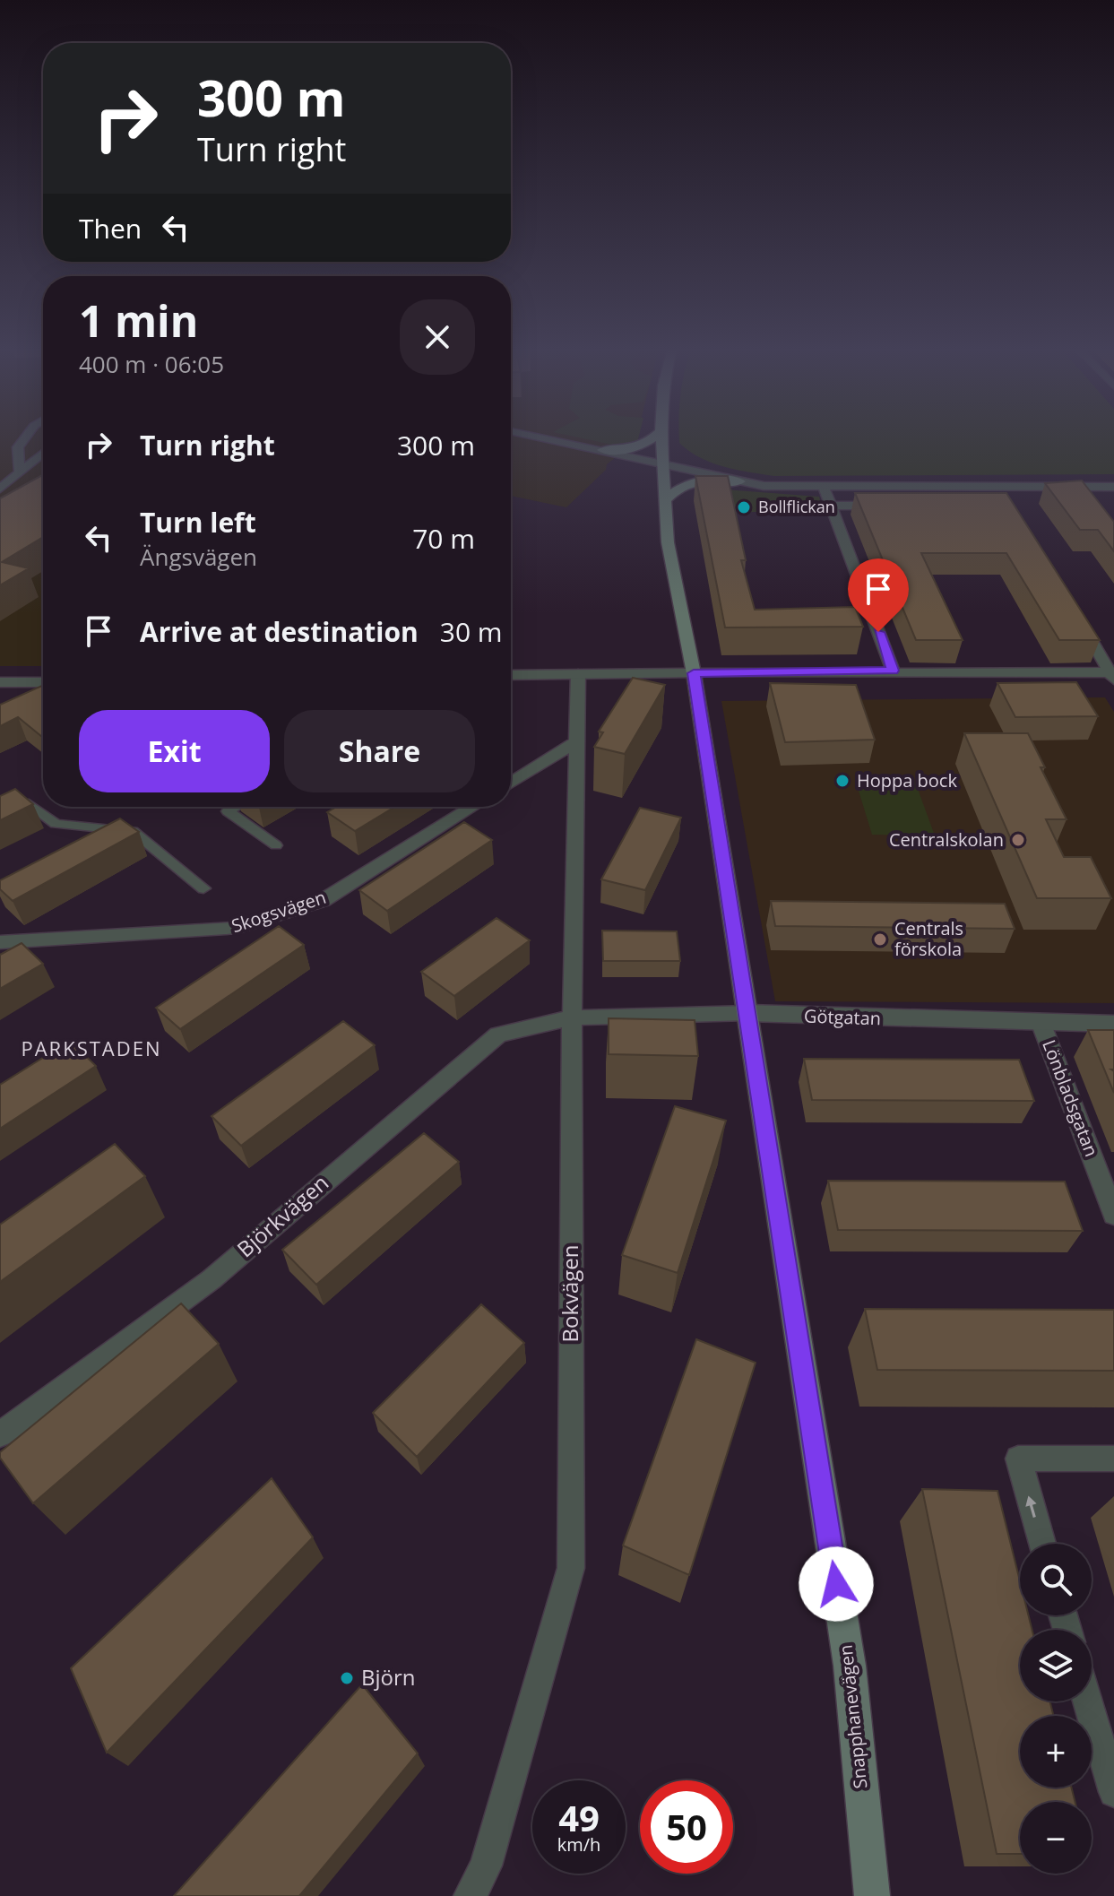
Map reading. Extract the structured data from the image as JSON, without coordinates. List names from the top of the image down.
{
  "streets": {
    "main road": ["Snapphanevägen"],
    "street": [
      "Skogsvägen",
      "Götgatan",
      "Lönbladsgatan",
      "Björkvägen",
      "Bokvägen"
    ]
  },
  "crossings": [
    ["Götgatan", "Lönbladsgatan"],
    ["Götgatan", "Björkvägen"],
    ["Götgatan", "Bokvägen"],
    ["Götgatan", "Snapphanevägen"],
    ["Björkvägen", "Bokvägen"]
  ],
  "districts": ["PARKSTADEN"],
  "places": [
    "Bollflickan",
    "Hoppa bock",
    "Centralskolan",
    "Centrals förskola",
    "Björn"
  ],
  "page": {
    "turn": ["300 m", "Turn right"],
    "then": "Then",
    "heading": ["1 min", "400 m · 06:05"],
    "list": [
      {
        "name": "Turn right",
        "value": "300 m"
      },
      {
        "name": "Turn left",
        "note": "Ängsvägen",
        "value": "70 m"
      },
      {
        "name": "Arrive at destination",
        "value": "30 m"
      }
    ],
    "buttons": ["Exit", "Share"],
    "map_buttons": ["+", "−"],
    "speed": "49 km/h",
    "limit": "50"
  }
}
